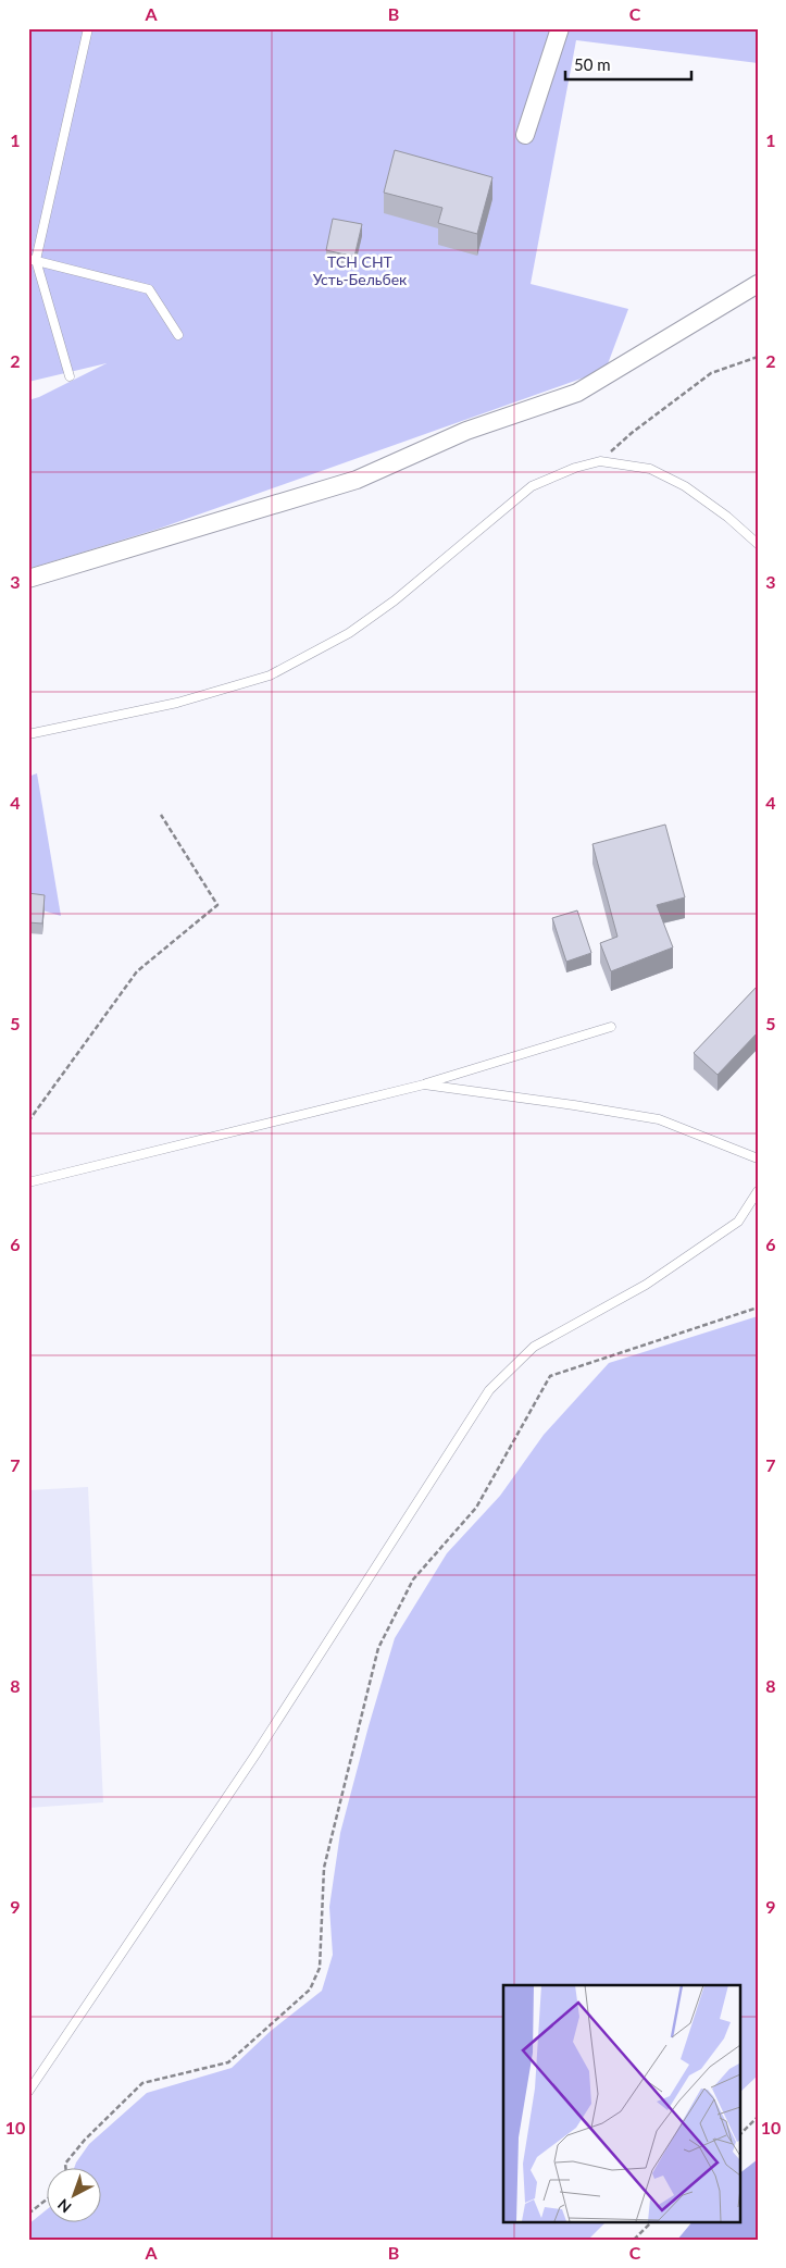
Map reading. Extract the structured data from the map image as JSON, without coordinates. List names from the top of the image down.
{
  "parks": ["ТСН СНТ Усть-Бельбек"],
  "scale_bar": "50 m",
  "north": "bottom left",
  "grid": {
    "columns": ["A", "B", "C"],
    "rows": [
      "1",
      "2",
      "3",
      "4",
      "5",
      "6",
      "7",
      "8",
      "9",
      "10"
    ]
  }
}
